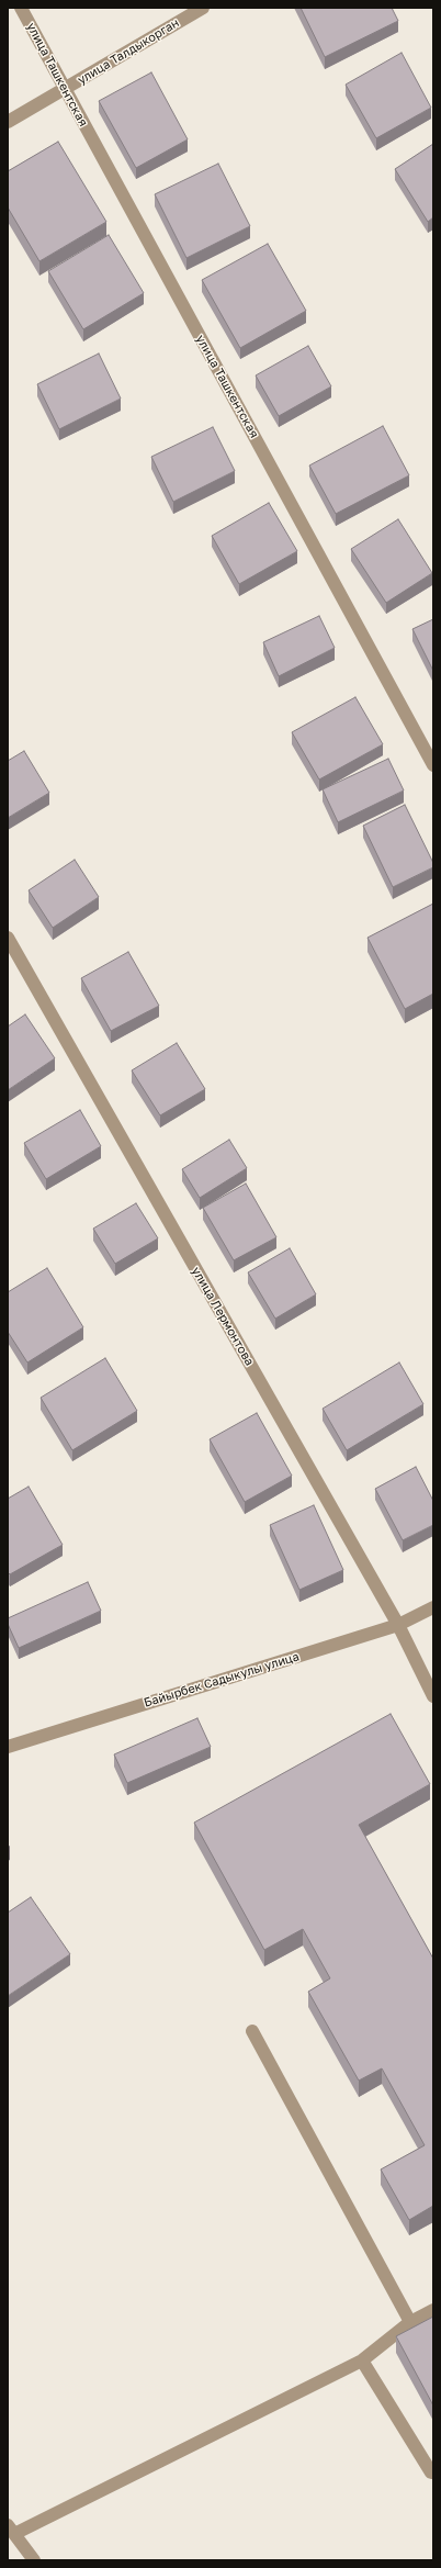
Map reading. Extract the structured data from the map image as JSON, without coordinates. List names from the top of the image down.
{
  "streets": {
    "street": [
      "улица Талдыкорган",
      "улица Ташкентская",
      "улица Лермонтова",
      "Байырбек Садыкулы улица"
    ]
  },
  "crossings": [
    ["улица Талдыкорган", "улица Ташкентская"],
    ["улица Лермонтова", "Байырбек Садыкулы улица"]
  ]
}
